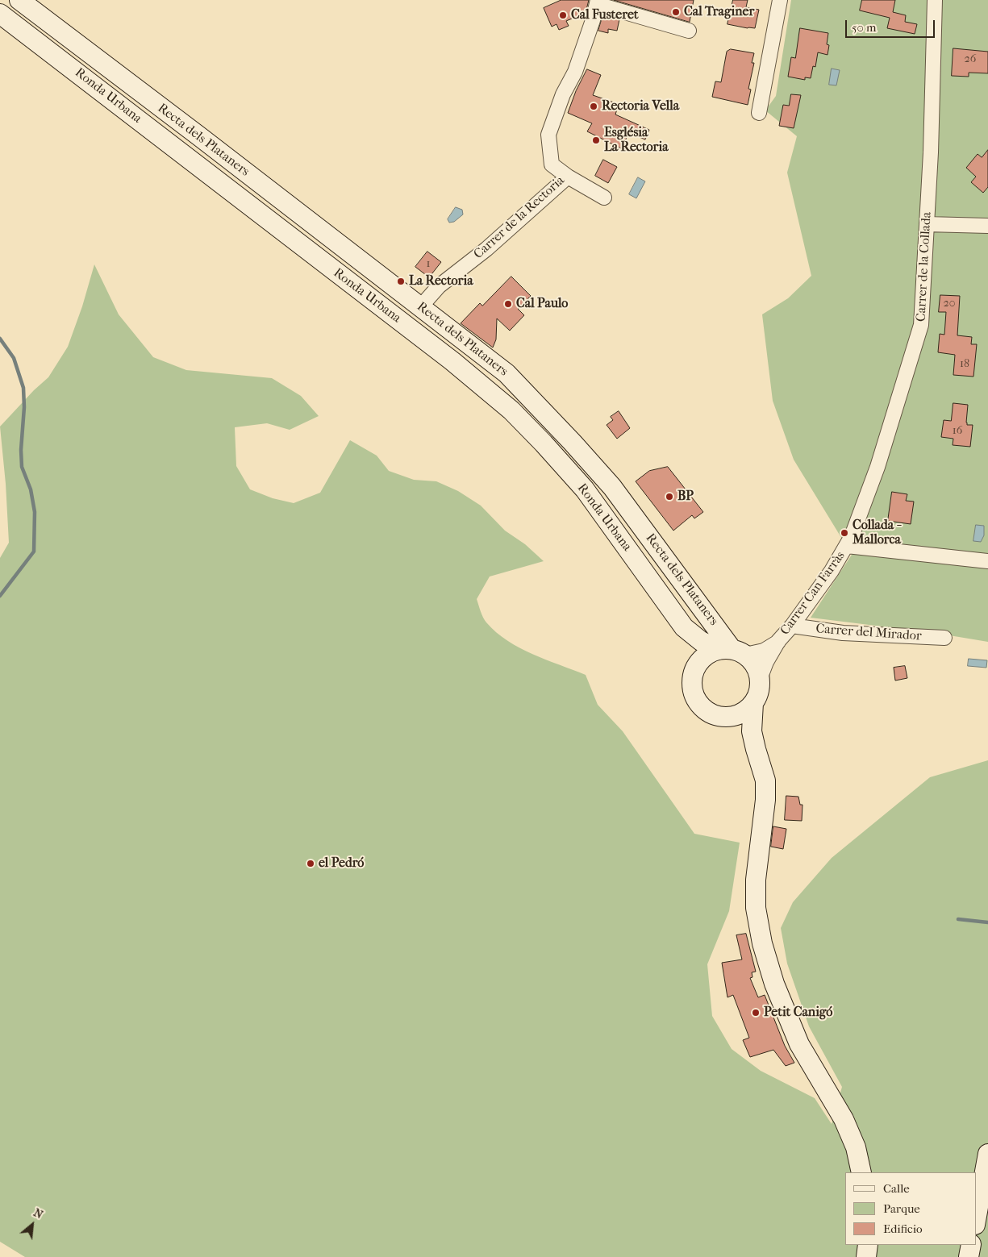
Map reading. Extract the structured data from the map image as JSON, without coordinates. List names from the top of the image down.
{
  "streets": {
    "main road": ["Ronda Urbana", "Recta dels Plataners"],
    "street": [
      "Carrer de la Rectoria",
      "Carrer de la Collada",
      "Carrer Can Farràs",
      "Carrer del Mirador"
    ]
  },
  "crossings": [
    ["Ronda Urbana", "Recta dels Plataners"],
    ["Ronda Urbana", "Carrer Can Farràs"],
    ["Recta dels Plataners", "Carrer de la Rectoria"],
    ["Recta dels Plataners", "Carrer Can Farràs"],
    ["Carrer de la Collada", "Carrer Can Farràs"],
    ["Carrer Can Farràs", "Carrer del Mirador"]
  ],
  "places": [
    "Cal Traginer",
    "Cal Fusteret",
    "Rectoria Vella",
    "Església La Rectoria",
    "La Rectoria",
    "Cal Paulo",
    "BP",
    "Collada - Mallorca",
    "el Pedró",
    "Petit Canigó"
  ],
  "house_numbers": [
    "26",
    "1",
    "20",
    "18",
    "16"
  ],
  "legend": ["Calle", "Parque", "Edificio"],
  "scale_bar": "50 m",
  "north": "top right"
}
